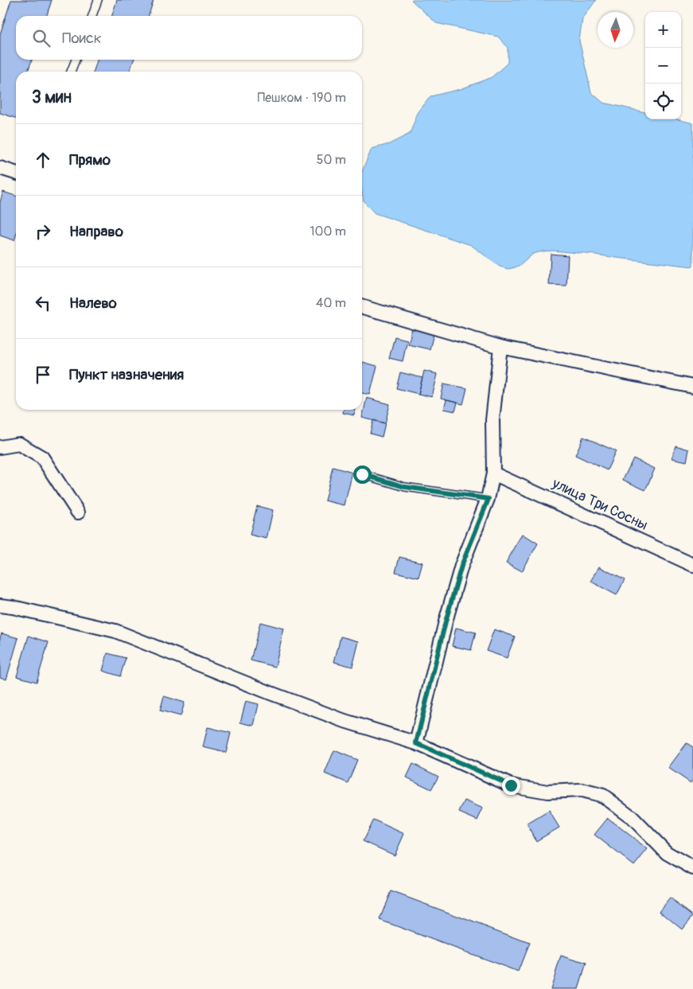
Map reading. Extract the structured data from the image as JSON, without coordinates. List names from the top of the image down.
{
  "streets": {
    "street": ["улица Три Сосны"]
  },
  "north": "bottom",
  "page": {
    "map_buttons": ["+", "−"],
    "search": "Поиск",
    "heading": ["3 мин", "Пешком · 190 m"],
    "list": [
      ["Прямо", "50 m"],
      ["Направо", "100 m"],
      ["Налево", "40 m"],
      "Пункт назначения"
    ]
  }
}
